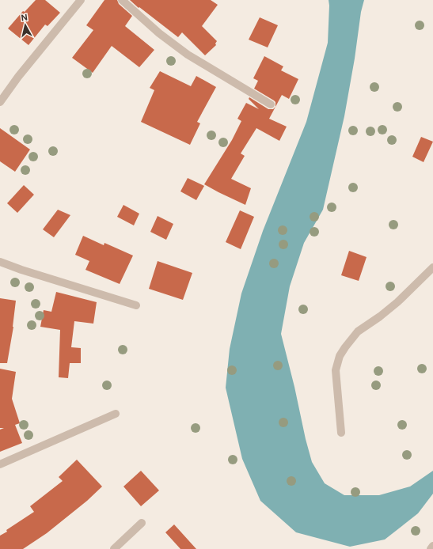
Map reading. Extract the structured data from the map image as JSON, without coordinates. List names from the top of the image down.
{
  "north": "top"
}
